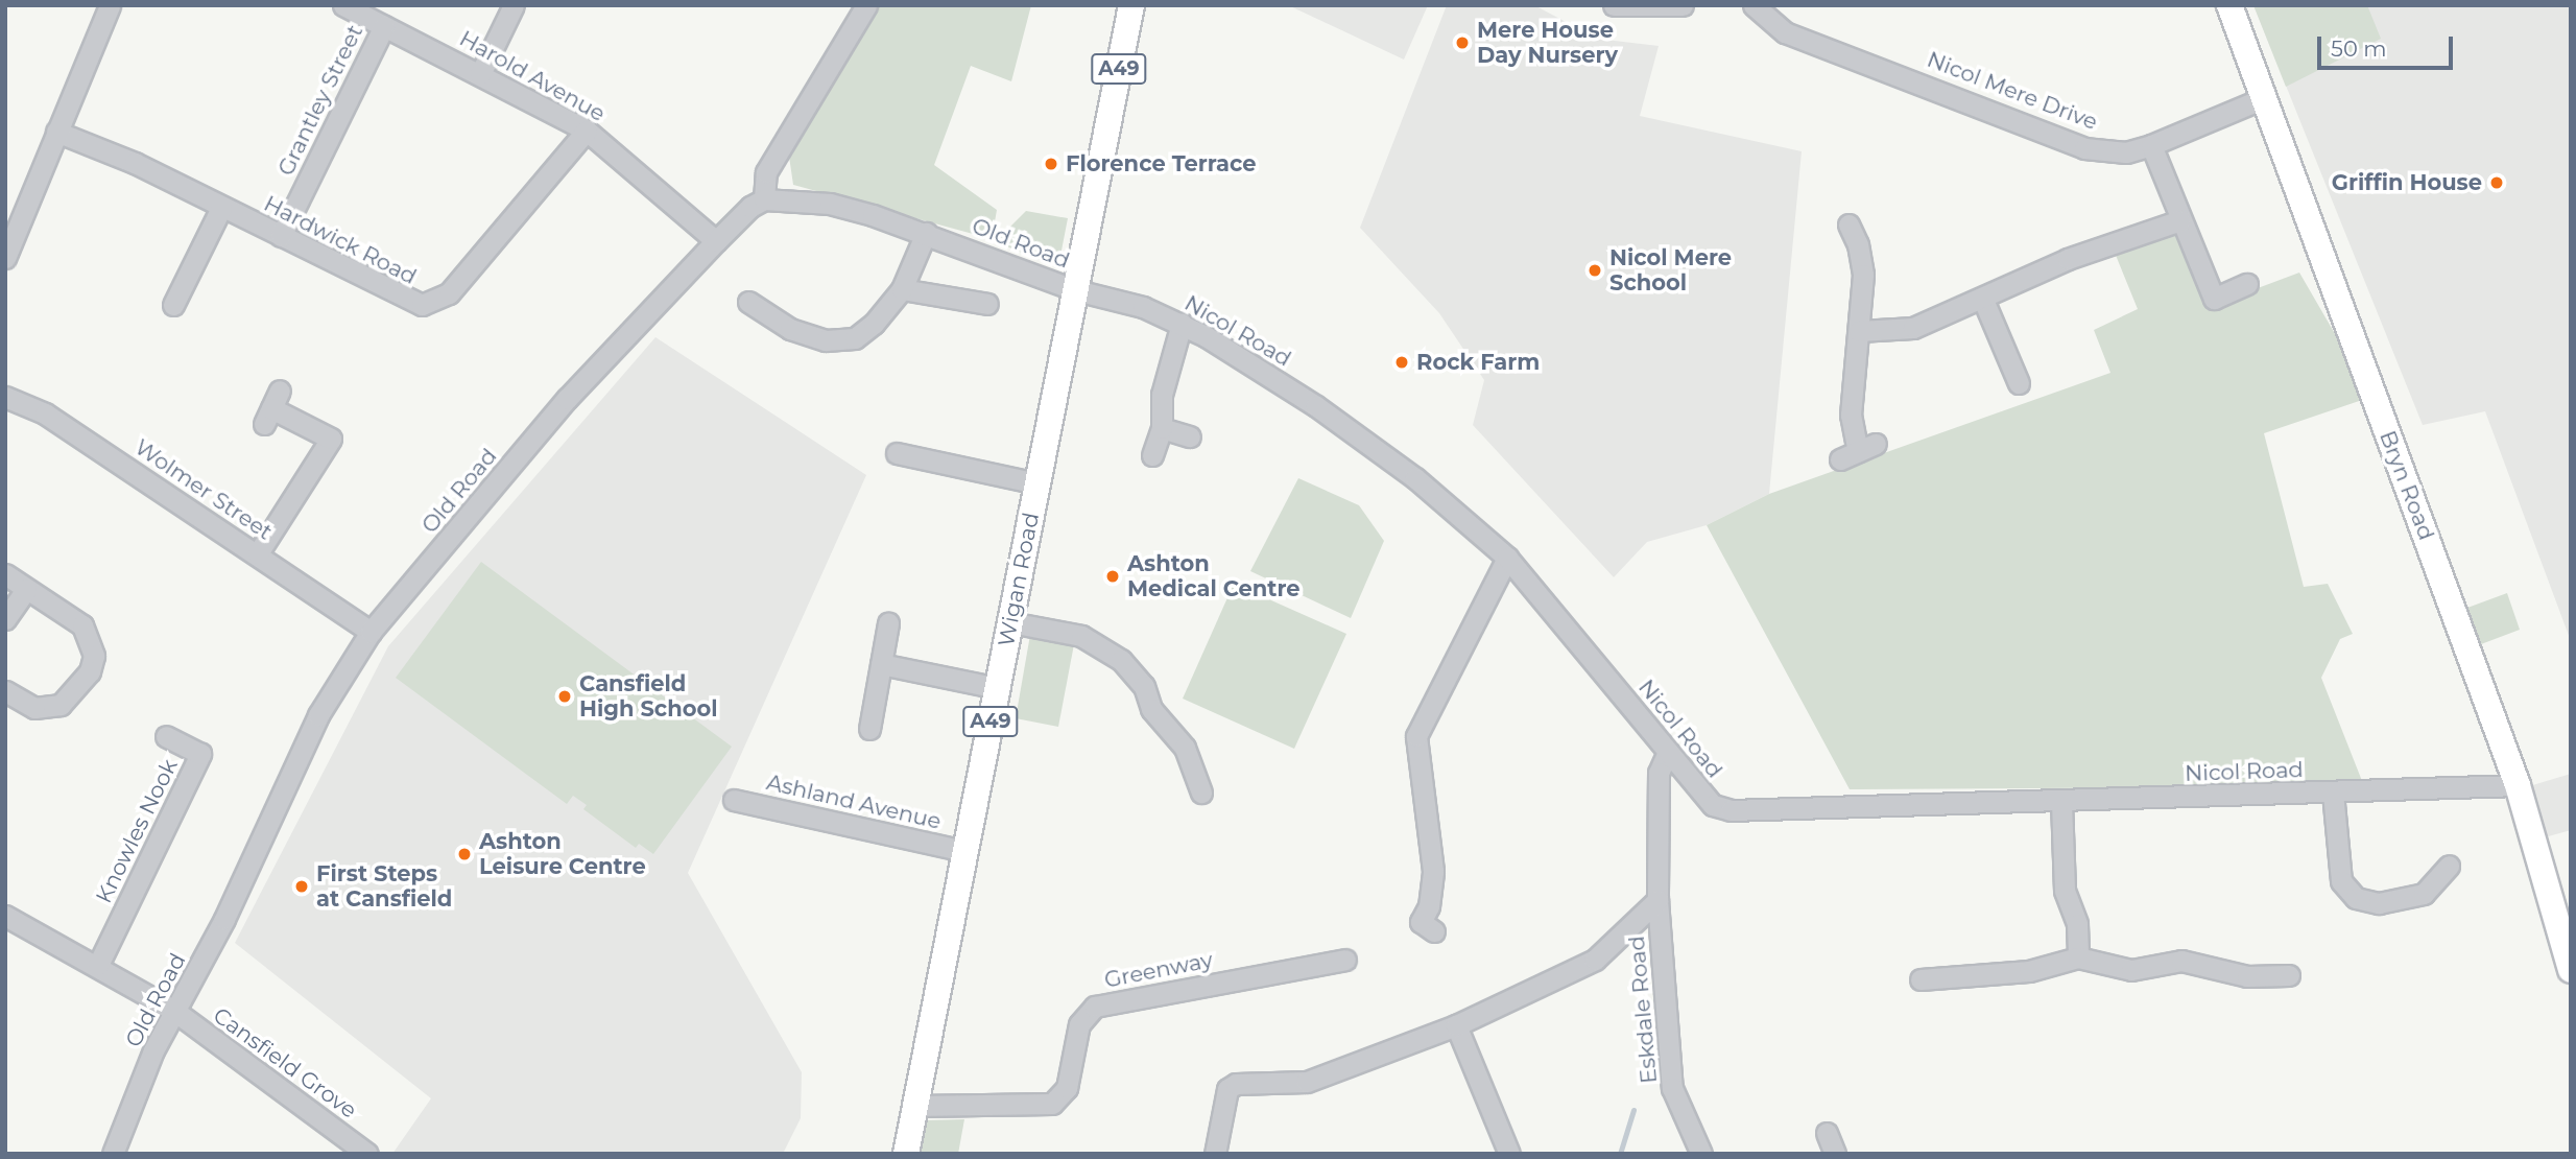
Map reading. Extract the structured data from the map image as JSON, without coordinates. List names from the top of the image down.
{
  "streets": {
    "main road": ["A49", "Bryn Road", "Wigan Road"],
    "street": [
      "Harold Avenue",
      "Nicol Mere Drive",
      "Grantley Street",
      "Hardwick Road",
      "Old Road",
      "Nicol Road",
      "Wolmer Street",
      "Ashland Avenue",
      "Knowles Nook",
      "Greenway",
      "Eskdale Road",
      "Cansfield Grove"
    ]
  },
  "crossings": [
    ["Harold Avenue", "Grantley Street"],
    ["Harold Avenue", "Hardwick Road"],
    ["Harold Avenue", "Old Road"],
    ["Nicol Mere Drive", "Bryn Road"],
    ["Grantley Street", "Hardwick Road"],
    ["Old Road", "Nicol Road"],
    ["Old Road", "Wolmer Street"],
    ["Old Road", "Wigan Road"],
    ["Old Road", "Cansfield Grove"],
    ["Nicol Road", "Bryn Road"],
    ["Nicol Road", "Wigan Road"],
    ["Nicol Road", "Eskdale Road"],
    ["Wigan Road", "Ashland Avenue"],
    ["Wigan Road", "Greenway"],
    ["Knowles Nook", "Cansfield Grove"]
  ],
  "places": [
    "Mere House Day Nursery",
    "Florence Terrace",
    "Griffin House",
    "Nicol Mere School",
    "Rock Farm",
    "Ashton Medical Centre",
    "Cansfield High School",
    "Ashton Leisure Centre",
    "First Steps at Cansfield"
  ],
  "scale_bar": "50 m"
}
